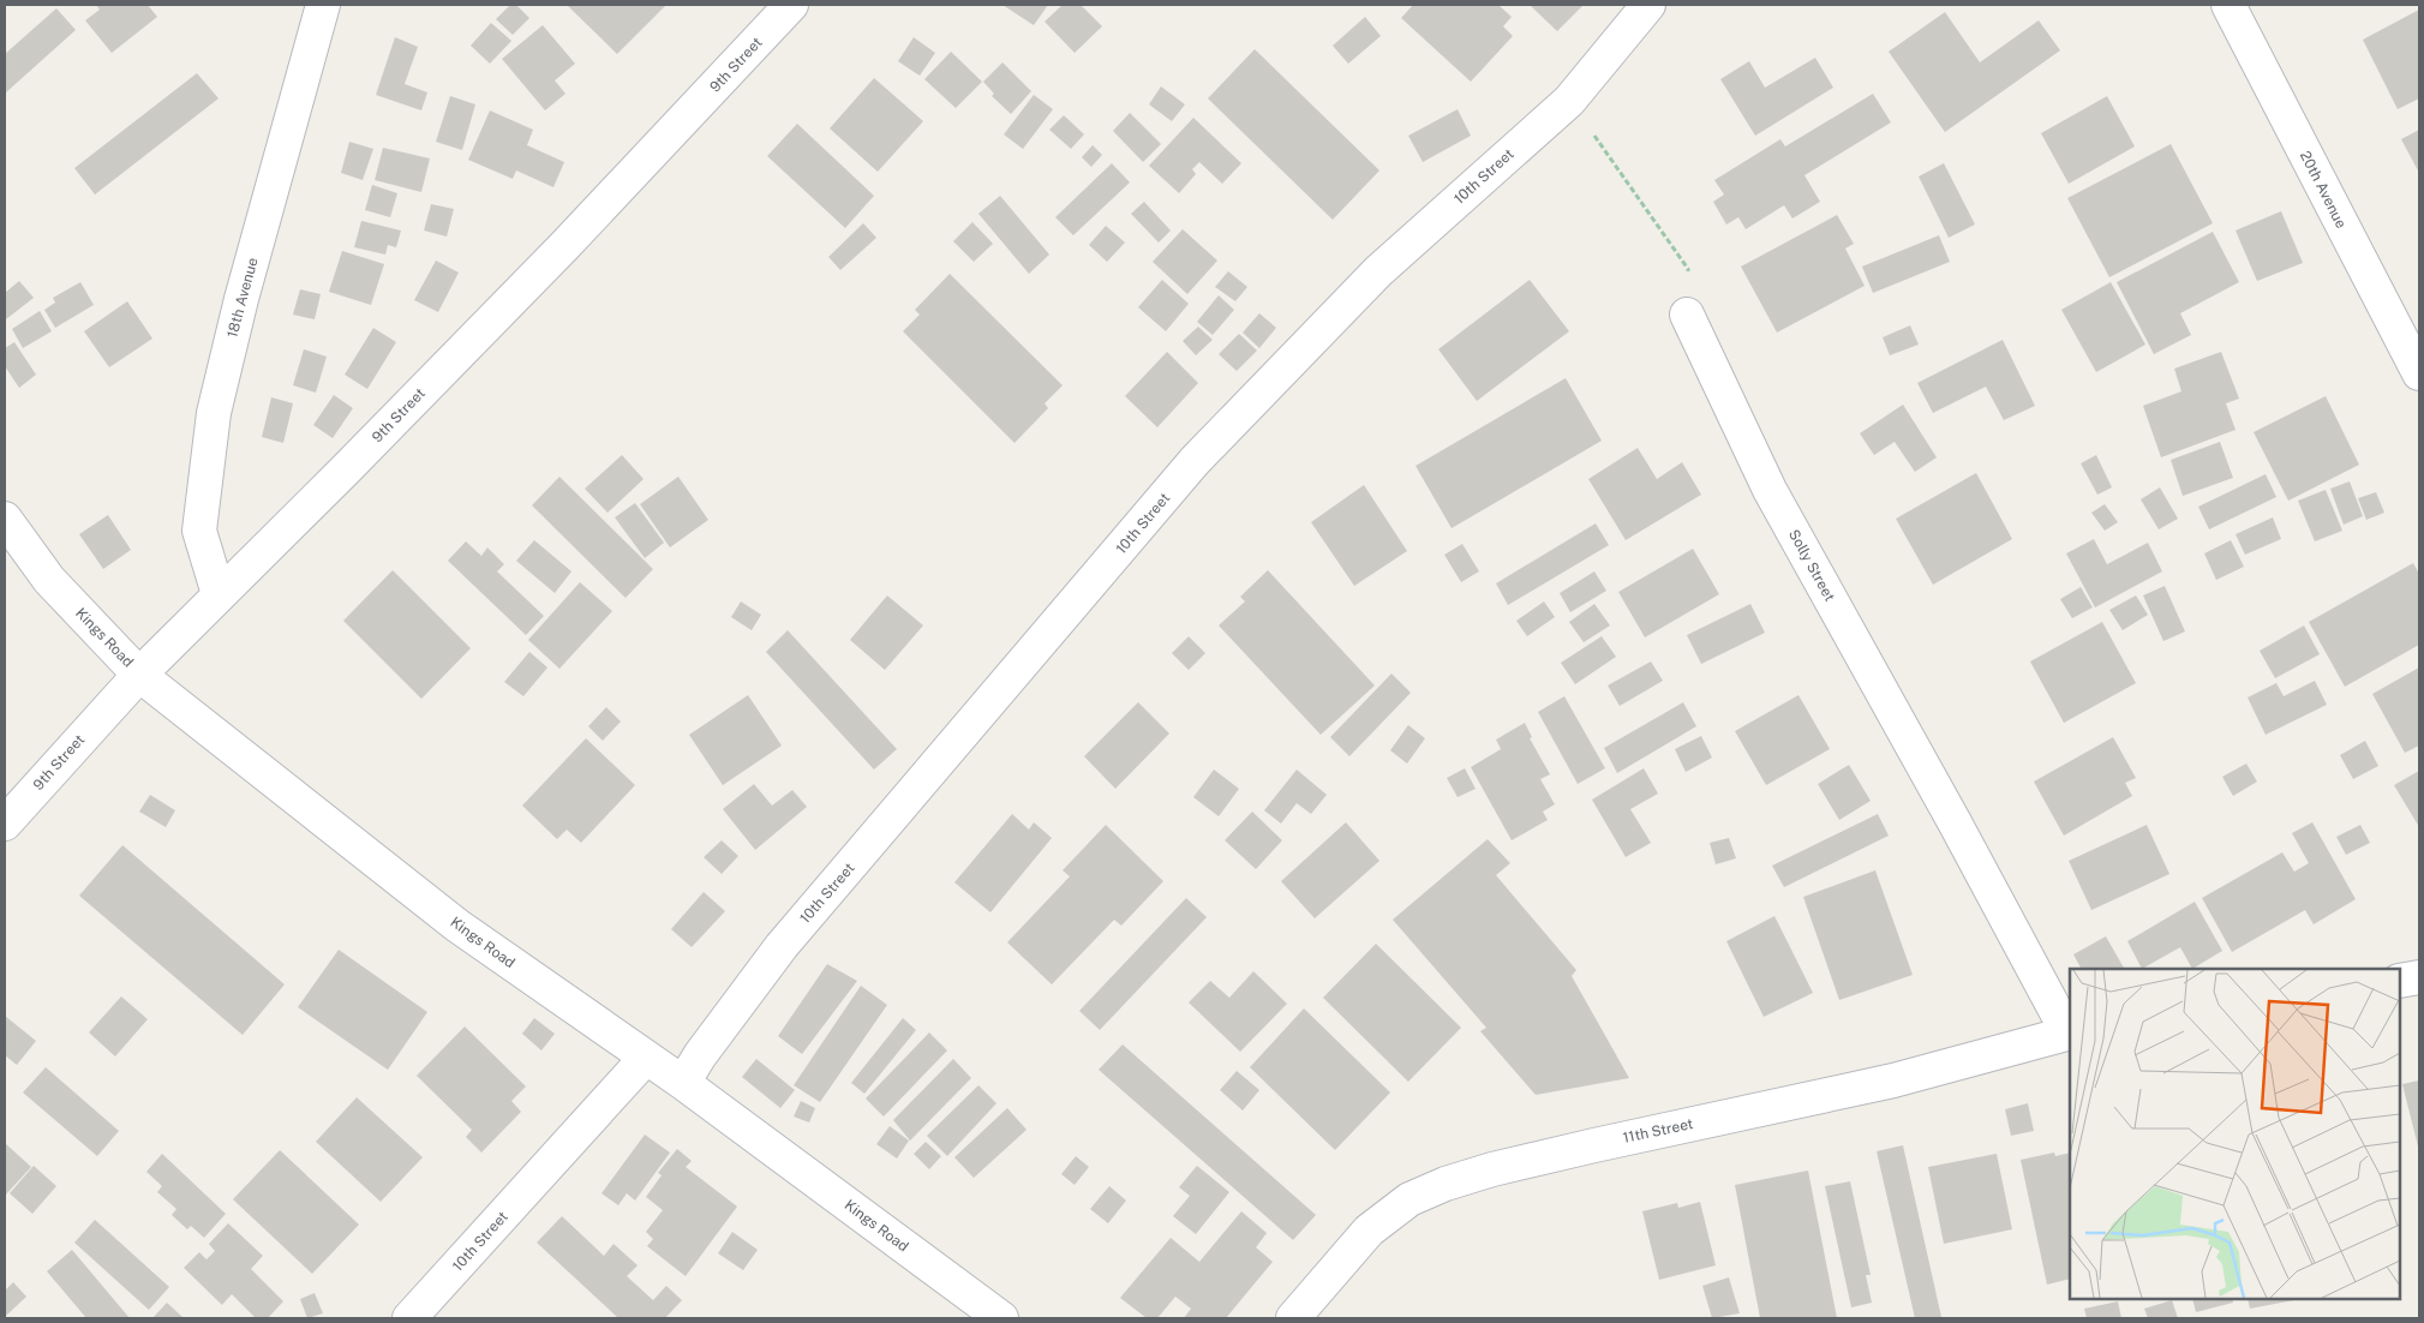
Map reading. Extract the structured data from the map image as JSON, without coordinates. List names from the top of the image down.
{
  "streets": {
    "street": [
      "9th Street",
      "10th Street",
      "20th Avenue",
      "18th Avenue",
      "Solly Street",
      "Kings Road",
      "11th Street"
    ]
  },
  "crossings": [
    ["9th Street", "18th Avenue"],
    ["9th Street", "Kings Road"],
    ["10th Street", "Kings Road"],
    ["Solly Street", "11th Street"]
  ]
}
